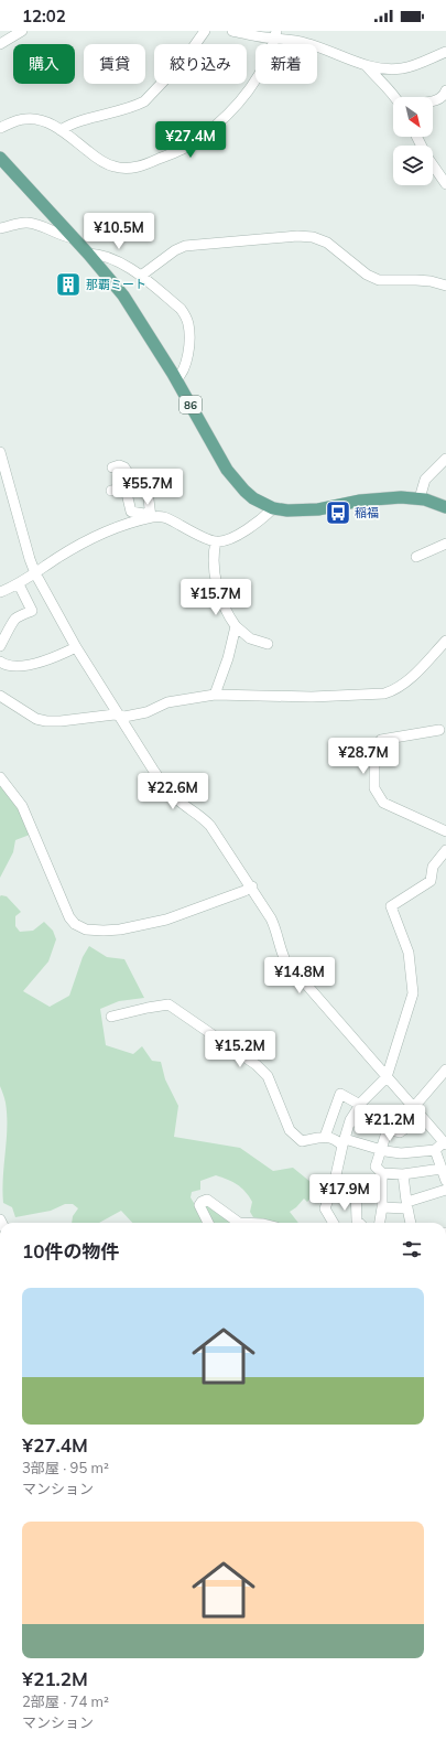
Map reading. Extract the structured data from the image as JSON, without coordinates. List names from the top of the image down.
{
  "streets": {
    "main road": ["86"]
  },
  "places": {
    "building": ["那覇ミート"],
    "bus stop": ["稲福"]
  },
  "north": "bottom right",
  "page": {
    "status": "12:02",
    "chip": [
      "購入",
      "賃貸",
      "絞り込み",
      "新着"
    ],
    "price": [
      "¥27.4M",
      "¥10.5M",
      "¥55.7M",
      "¥15.7M",
      "¥28.7M",
      "¥22.6M",
      "¥14.8M",
      "¥15.2M",
      "¥21.2M",
      "¥17.9M"
    ],
    "heading": "10件の物件",
    "list": [
      {
        "name": "¥27.4M",
        "note": "3部屋 · 95 m² · マンション"
      },
      {
        "name": "¥21.2M",
        "note": "2部屋 · 74 m² · マンション"
      }
    ]
  }
}
